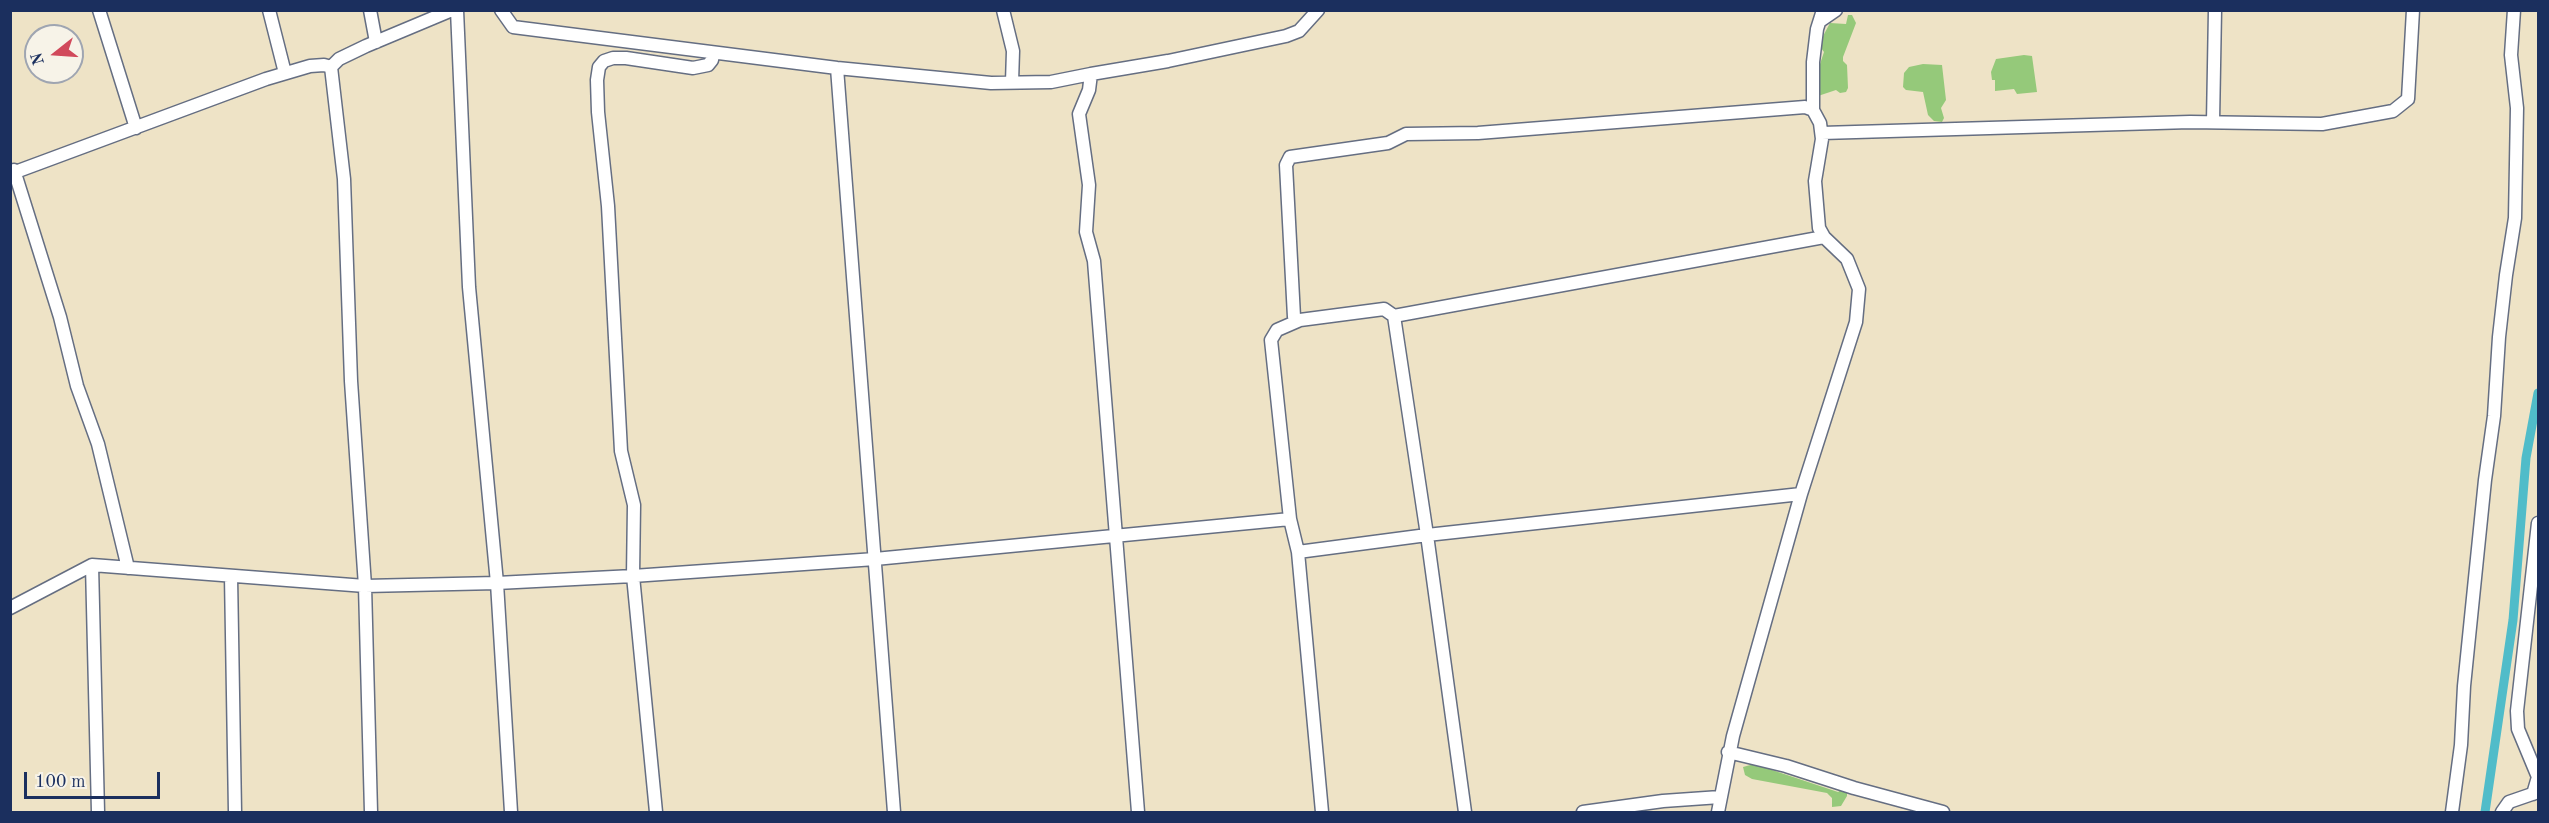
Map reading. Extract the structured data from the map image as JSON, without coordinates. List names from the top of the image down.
{
  "scale_bar": "100 m",
  "north": "left"
}
